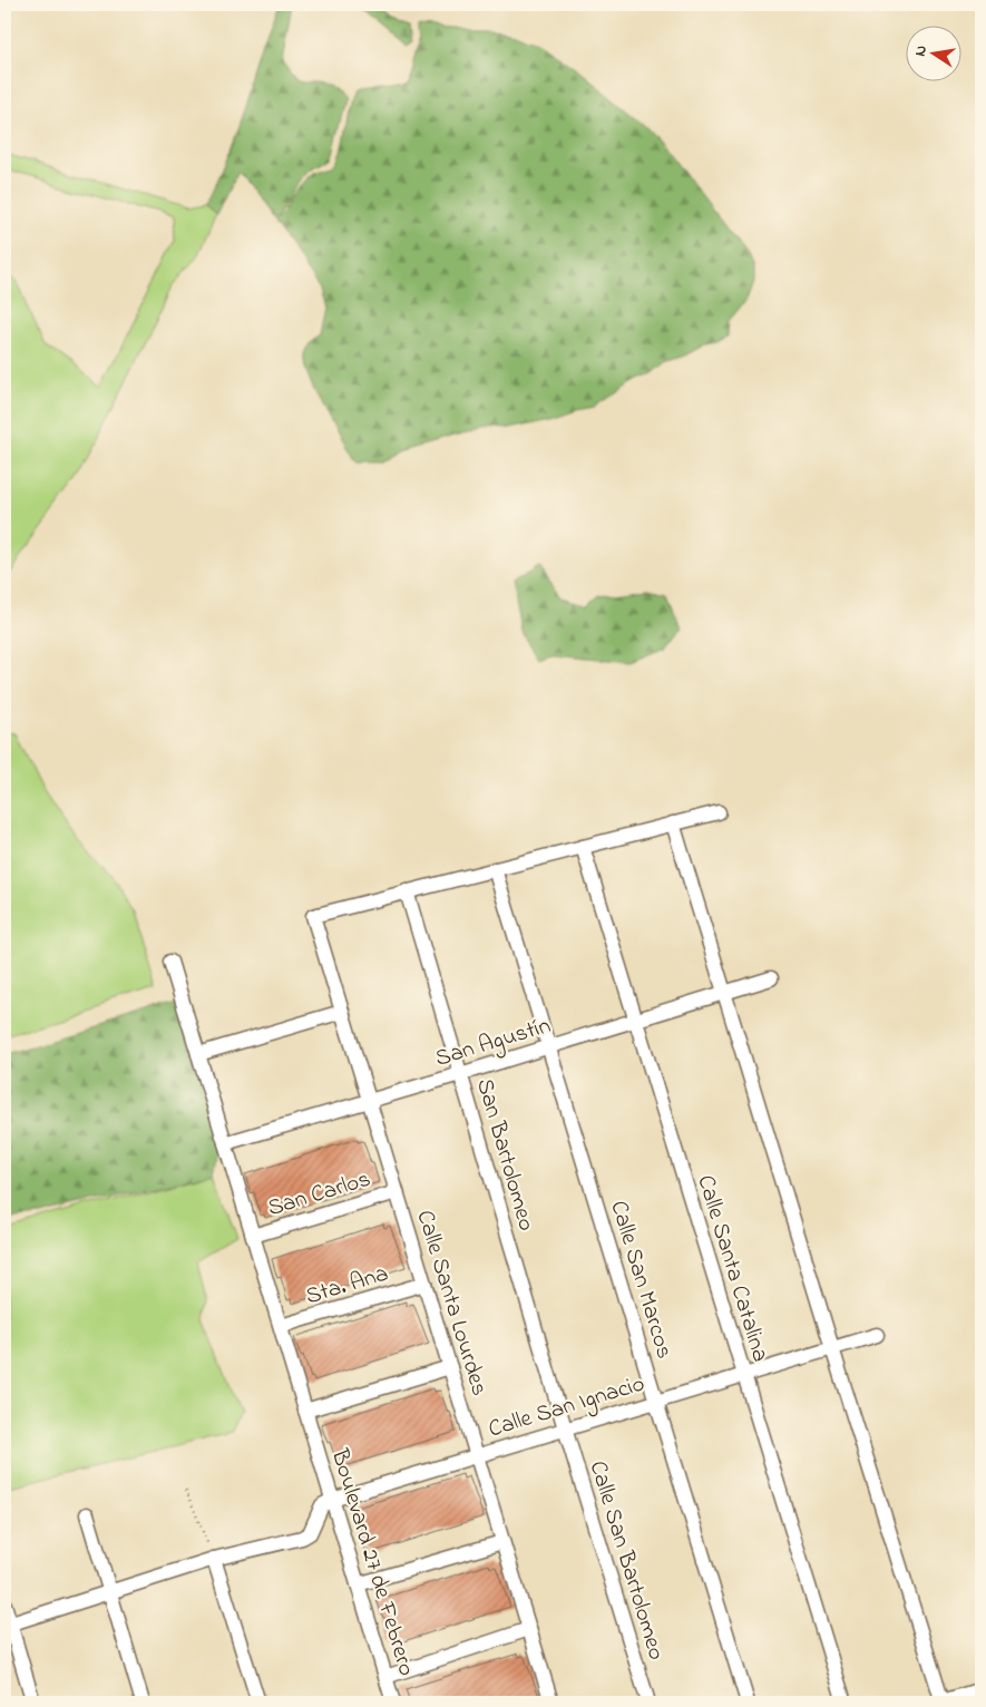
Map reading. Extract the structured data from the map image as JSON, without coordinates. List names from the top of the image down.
{
  "streets": {
    "street": [
      "San Agustín",
      "San Bartolomeo",
      "San Carlos",
      "Calle Santa Catalina",
      "Calle San Marcos",
      "Sta. Ana",
      "Calle Santa Lourdes",
      "Calle San Ignacio",
      "Calle San Bartolomeo",
      "Boulevard 27 de Febrero"
    ]
  },
  "crossings": [
    ["San Agustín", "San Bartolomeo"],
    ["San Agustín", "Calle Santa Catalina"],
    ["San Agustín", "Calle San Marcos"],
    ["San Agustín", "Calle Santa Lourdes"],
    ["San Agustín", "Boulevard 27 de Febrero"],
    ["San Bartolomeo", "Calle Santa Lourdes"],
    ["San Bartolomeo", "Calle San Ignacio"],
    ["San Bartolomeo", "Calle San Bartolomeo"],
    ["San Carlos", "Calle Santa Lourdes"],
    ["San Carlos", "Boulevard 27 de Febrero"],
    ["Calle Santa Catalina", "Calle San Ignacio"],
    ["Calle San Marcos", "Calle San Ignacio"],
    ["Sta. Ana", "Calle Santa Lourdes"],
    ["Sta. Ana", "Boulevard 27 de Febrero"],
    ["Calle Santa Lourdes", "Calle San Ignacio"],
    ["Calle San Ignacio", "Calle San Bartolomeo"],
    ["Calle San Ignacio", "Boulevard 27 de Febrero"]
  ],
  "north": "left"
}
